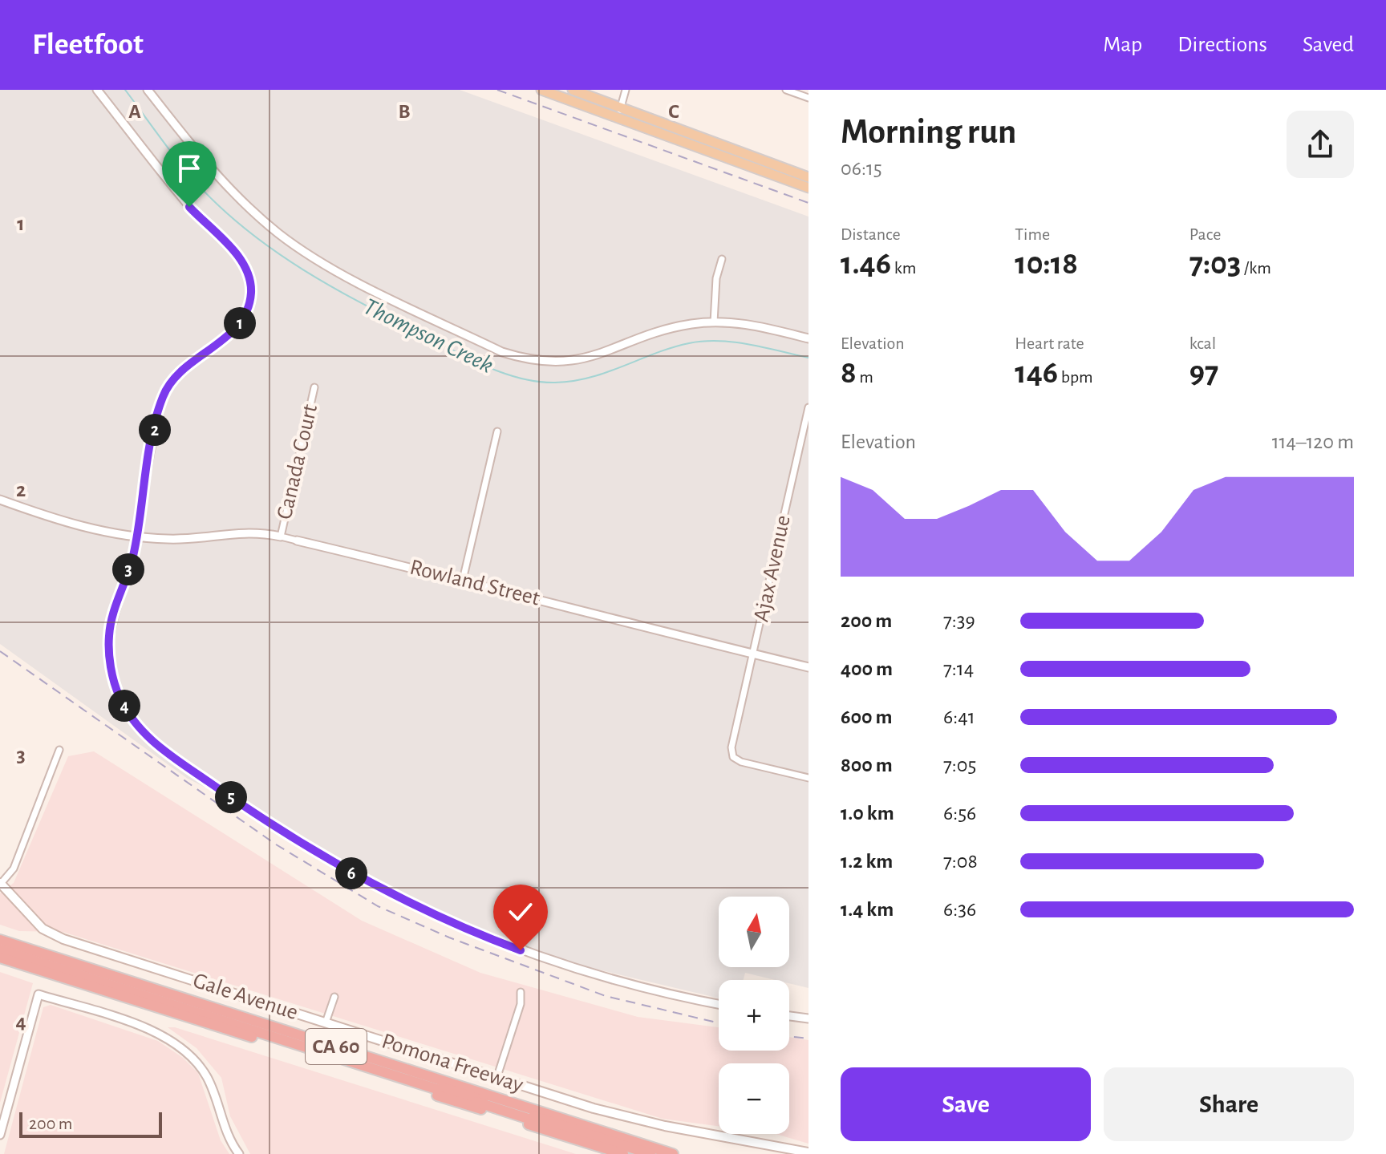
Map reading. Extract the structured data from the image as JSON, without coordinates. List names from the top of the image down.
{
  "streets": {
    "highway": ["CA 60", "Pomona Freeway"],
    "main road": ["Gale Avenue"],
    "street": ["Canada Court", "Ajax Avenue", "Rowland Street"]
  },
  "crossings": [
    ["Canada Court", "Rowland Street"],
    ["Ajax Avenue", "Rowland Street"]
  ],
  "water": ["Thompson Creek"],
  "scale_bar": "200 m",
  "north": "top",
  "page": {
    "header": "Fleetfoot",
    "nav": ["Map", "Directions", "Saved"],
    "heading": ["Morning run", "06:15"],
    "stats": [
      ["Distance", "1.46 km"],
      ["Time", "10:18"],
      ["Pace", "7:03 /km"],
      ["Elevation", "8 m"],
      ["Heart rate", "146 bpm"],
      ["kcal", "97"]
    ],
    "pins": [
      "1",
      "2",
      "3",
      "4",
      "5",
      "6"
    ],
    "chart": ["Elevation", "114–120 m"],
    "list": [
      {
        "name": "200 m",
        "note": "7:39"
      },
      {
        "name": "400 m",
        "note": "7:14"
      },
      {
        "name": "600 m",
        "note": "6:41"
      },
      {
        "name": "800 m",
        "note": "7:05"
      },
      {
        "name": "1.0 km",
        "note": "6:56"
      },
      {
        "name": "1.2 km",
        "note": "7:08"
      },
      {
        "name": "1.4 km",
        "note": "6:36"
      }
    ],
    "map_buttons": ["+", "−"],
    "buttons": ["Save", "Share"],
    "scale": "200 m"
  },
  "grid": {
    "columns": ["A", "B", "C"],
    "rows": [
      "1",
      "2",
      "3",
      "4"
    ]
  }
}
